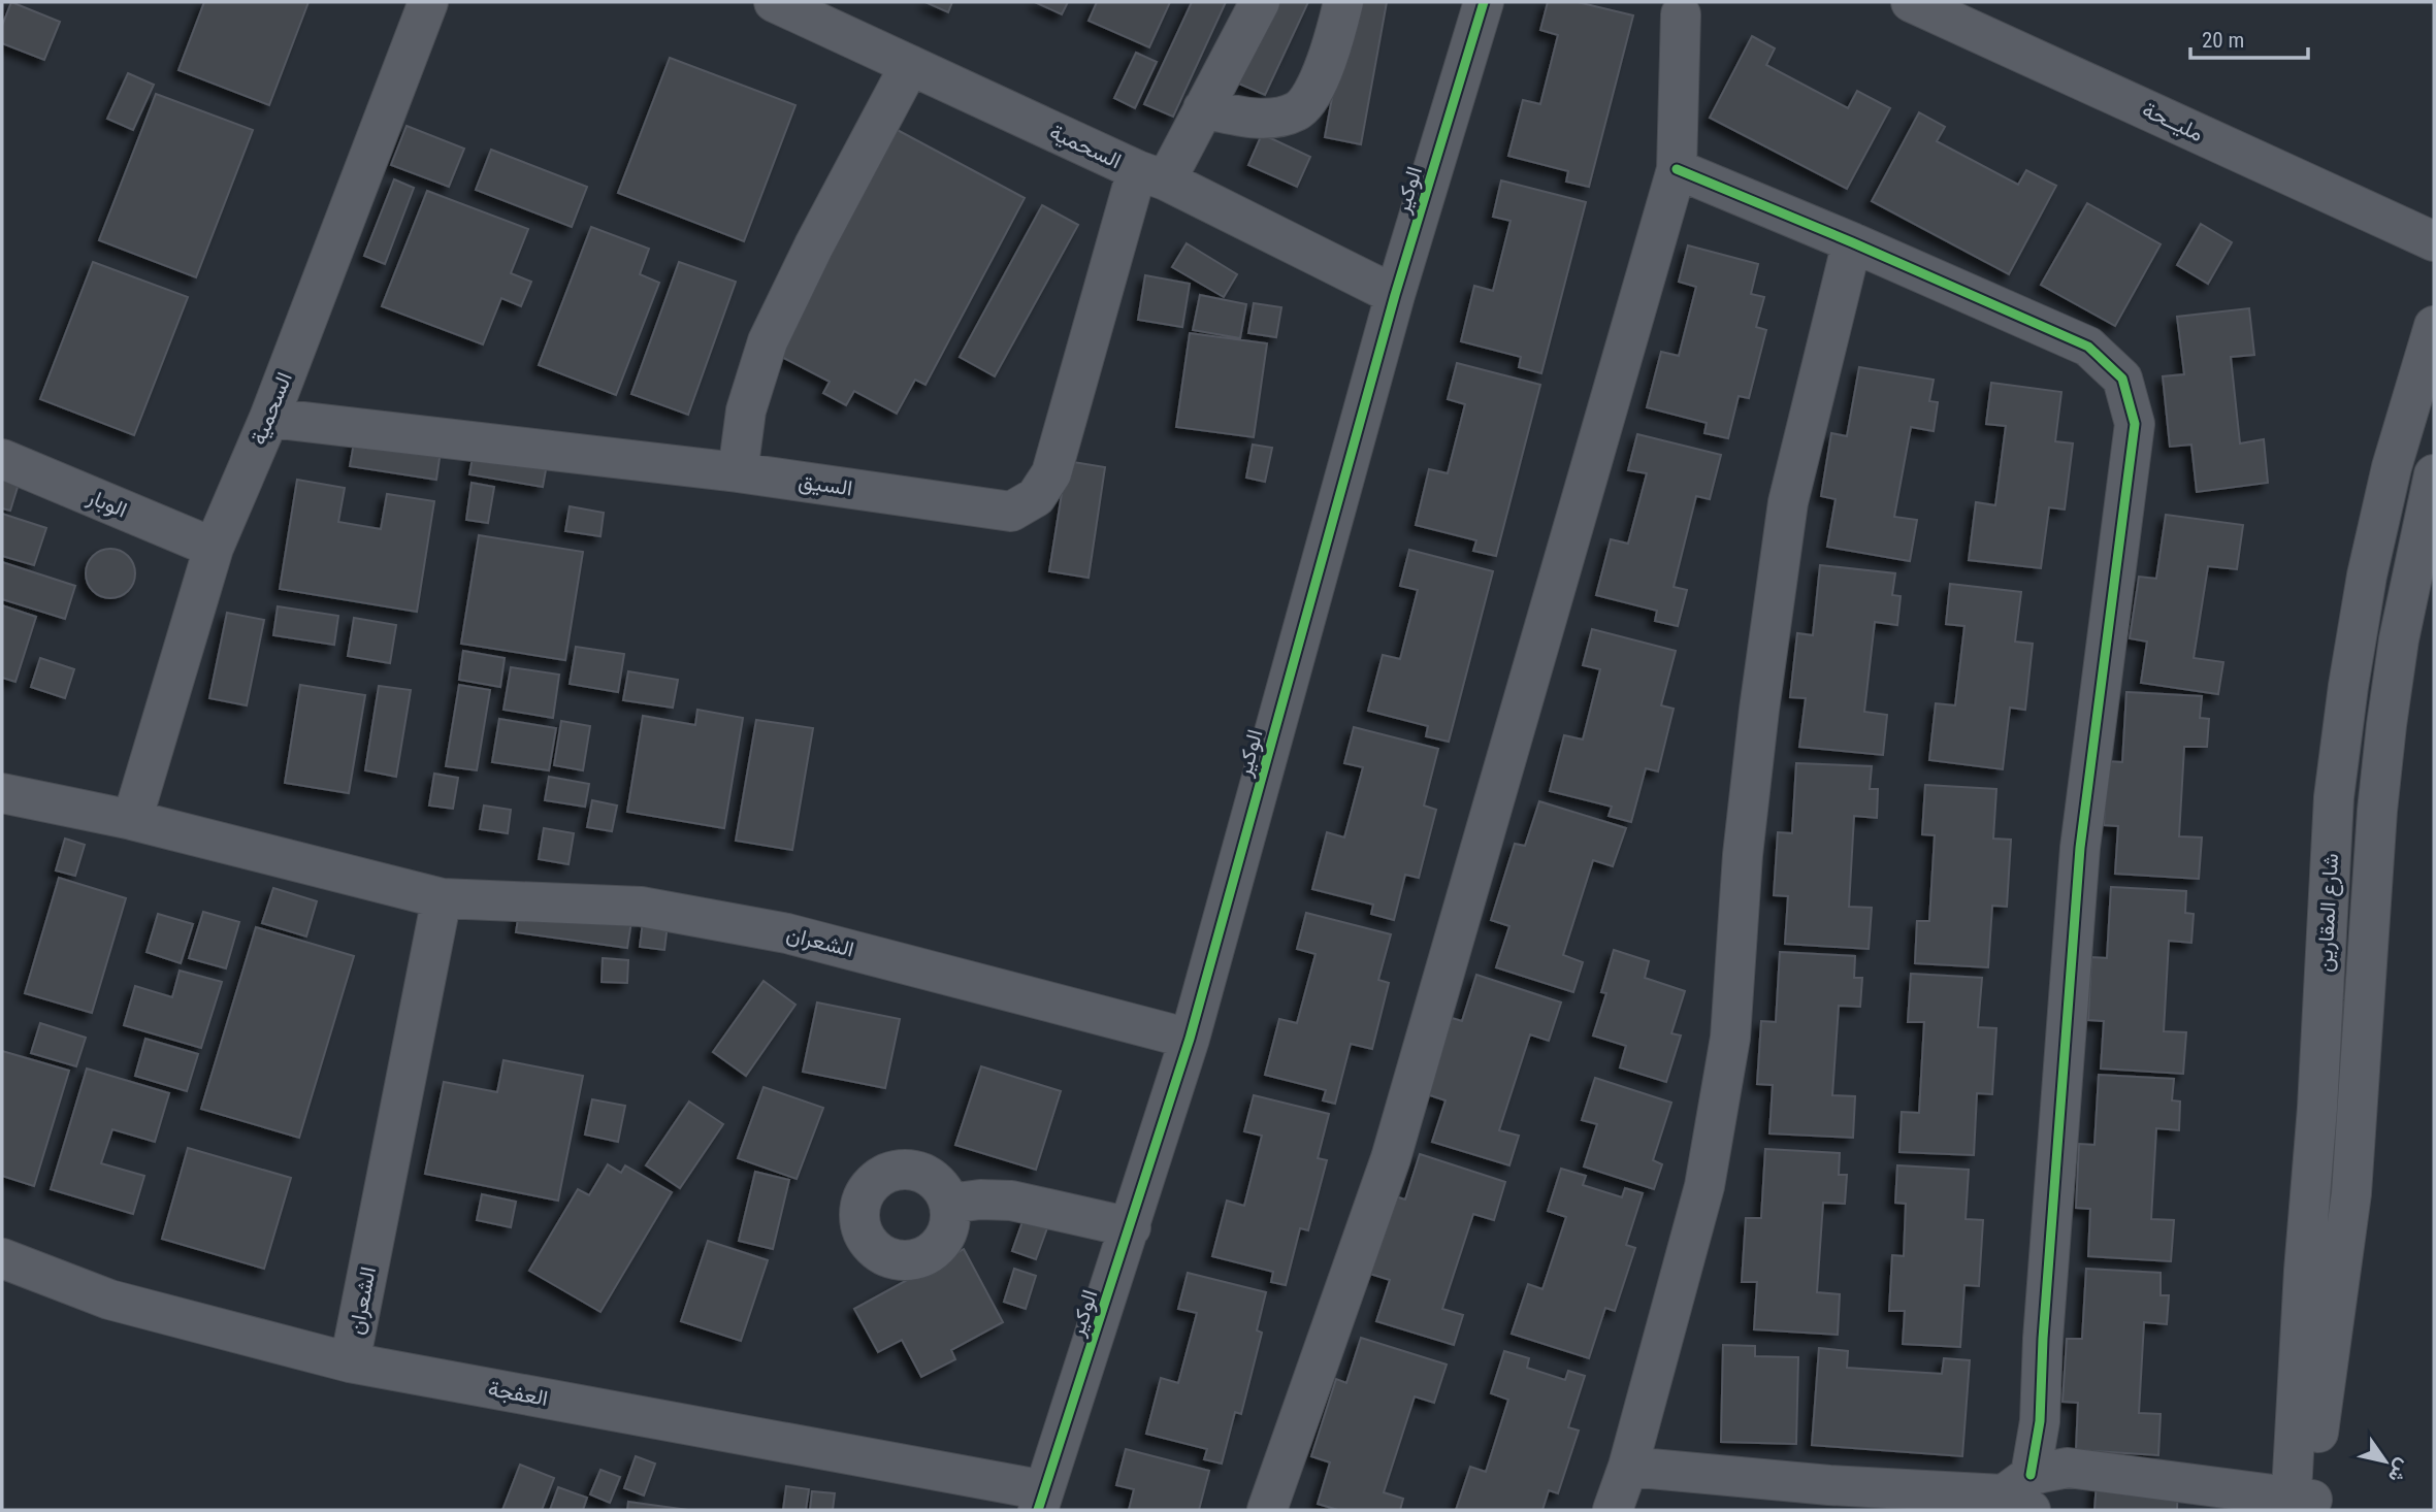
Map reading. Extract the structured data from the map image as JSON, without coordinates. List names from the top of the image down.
{
  "streets": {
    "street": [
      "مليــحة",
      "السحمية",
      "الوكير",
      "السيق",
      "الوبار",
      "شارع المقارين",
      "الشعران",
      "العفجة"
    ]
  },
  "crossings": [
    ["السحمية", "الوكير"],
    ["السحمية", "السيق"],
    ["السحمية", "الوبار"],
    ["السحمية", "الشعران"],
    ["الوكير", "الشعران"],
    ["الوكير", "العفجة"],
    ["الشعران", "العفجة"]
  ],
  "scale_bar": "20 m",
  "north": "bottom right"
}
